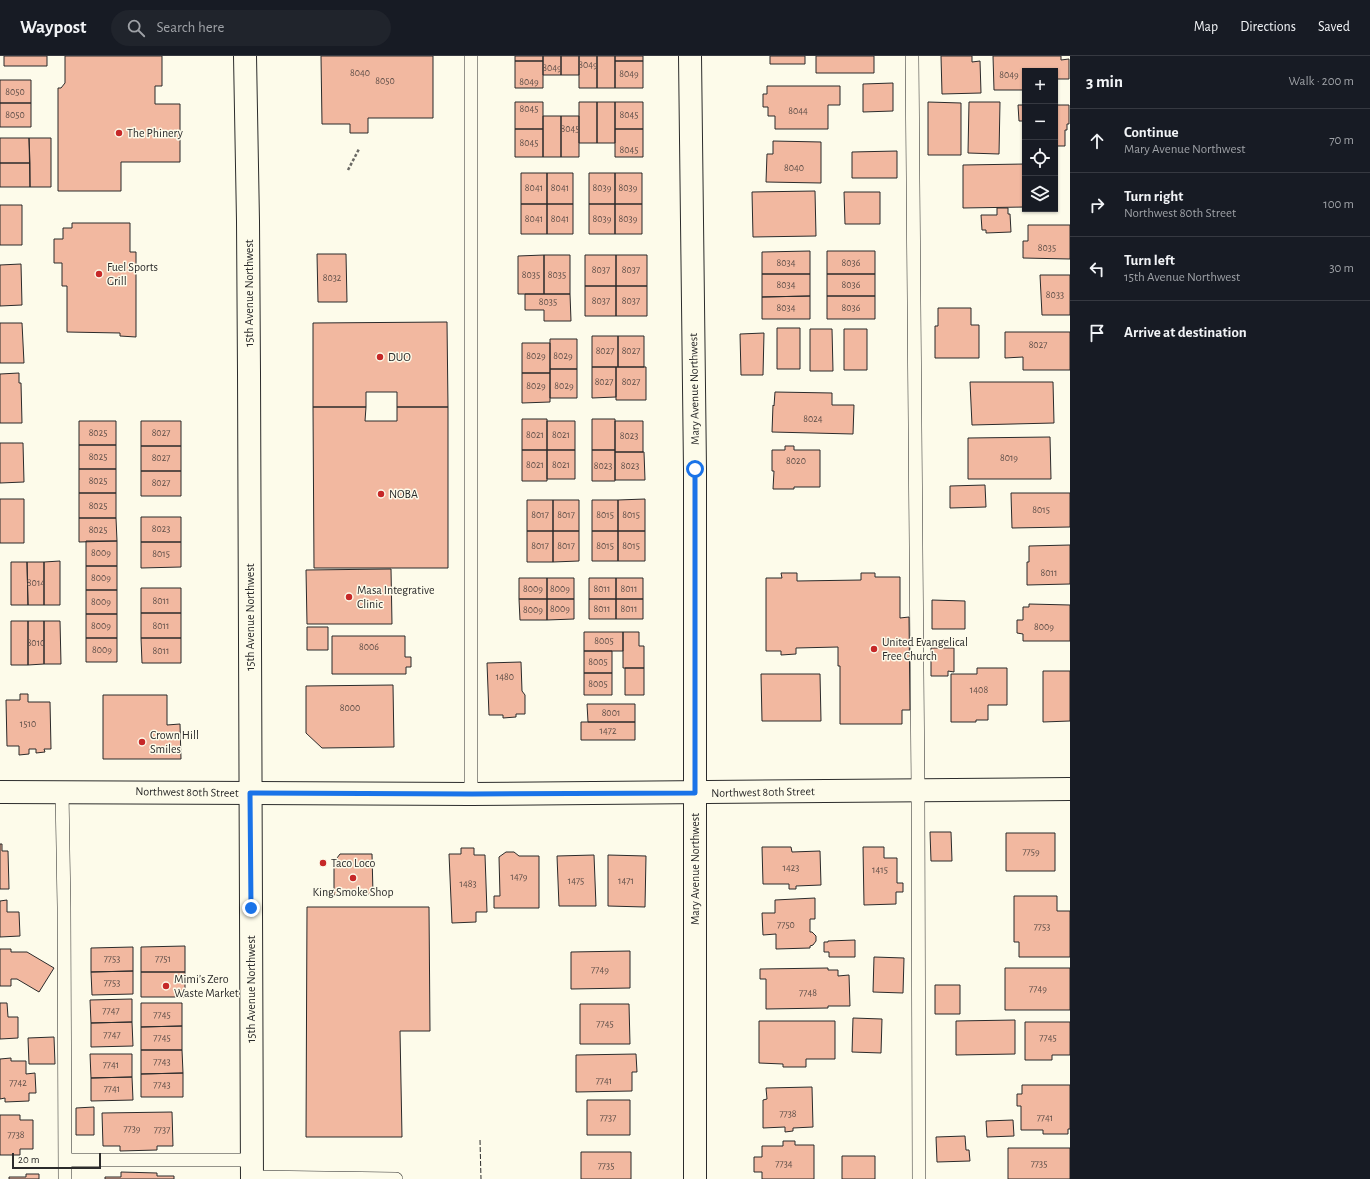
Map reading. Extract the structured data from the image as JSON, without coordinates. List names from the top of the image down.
{
  "streets": {
    "street": ["15th Avenue Northwest", "Mary Avenue Northwest", "Northwest 80th Street"]
  },
  "crossings": [
    ["15th Avenue Northwest", "Northwest 80th Street"],
    ["Mary Avenue Northwest", "Northwest 80th Street"]
  ],
  "places": [
    "The Phinery",
    "Fuel Sports Grill",
    "DUO",
    "NOBA",
    "Masa Integrative Clinic",
    "United Evangelical Free Church",
    "Crown Hill Smiles",
    "Taco Loco",
    "King Smoke Shop",
    "Mimi’s Zero Waste Market"
  ],
  "house_numbers": [
    "8049",
    "8049",
    "8040",
    "8049",
    "8049",
    "8050",
    "8049",
    "8050",
    "8045",
    "8044",
    "8050",
    "8045",
    "8045",
    "8045",
    "8045",
    "8040",
    "8041",
    "8041",
    "8039",
    "8039",
    "8041",
    "8041",
    "8039",
    "8039",
    "8035",
    "8034",
    "8036",
    "8037",
    "8037",
    "8035",
    "8035",
    "8032",
    "8034",
    "8036",
    "8033",
    "8037",
    "8037",
    "8035",
    "8034",
    "8036",
    "8027",
    "8027",
    "8027",
    "8029",
    "8029",
    "8027",
    "8027",
    "8029",
    "8029",
    "8024",
    "8025",
    "8027",
    "8021",
    "8021",
    "8023",
    "8025",
    "8027",
    "8019",
    "8020",
    "8021",
    "8021",
    "8023",
    "8023",
    "8025",
    "8027",
    "8025",
    "8015",
    "8017",
    "8017",
    "8015",
    "8015",
    "8023",
    "8025",
    "8017",
    "8017",
    "8015",
    "8015",
    "8009",
    "8015",
    "8011",
    "8009",
    "8014",
    "8009",
    "8009",
    "8011",
    "8011",
    "8011",
    "8009",
    "8009",
    "8011",
    "8011",
    "8009",
    "8009",
    "8011",
    "8009",
    "8005",
    "8010",
    "8006",
    "8009",
    "8011",
    "8005",
    "1480",
    "8005",
    "1408",
    "8000",
    "8001",
    "1510",
    "1472",
    "7759",
    "1423",
    "1415",
    "1479",
    "1475",
    "1471",
    "1483",
    "7750",
    "7753",
    "7753",
    "7751",
    "7749",
    "7753",
    "7749",
    "7748",
    "7747",
    "7745",
    "7745",
    "7747",
    "7745",
    "7745",
    "7743",
    "7741",
    "7741",
    "7742",
    "7743",
    "7741",
    "7738",
    "7737",
    "7741",
    "7739",
    "7737",
    "7738",
    "7734",
    "7735",
    "7735"
  ],
  "scale_bar": "20 m",
  "page": {
    "header": "Waypost",
    "search": "Search here",
    "nav": ["Map", "Directions", "Saved"],
    "heading": ["3 min", "Walk · 200 m"],
    "map_buttons": ["+", "−"],
    "list": [
      ["Continue", "Mary Avenue Northwest", "70 m"],
      ["Turn right", "Northwest 80th Street", "100 m"],
      ["Turn left", "15th Avenue Northwest", "30 m"],
      "Arrive at destination"
    ],
    "scale": "20 m"
  }
}
